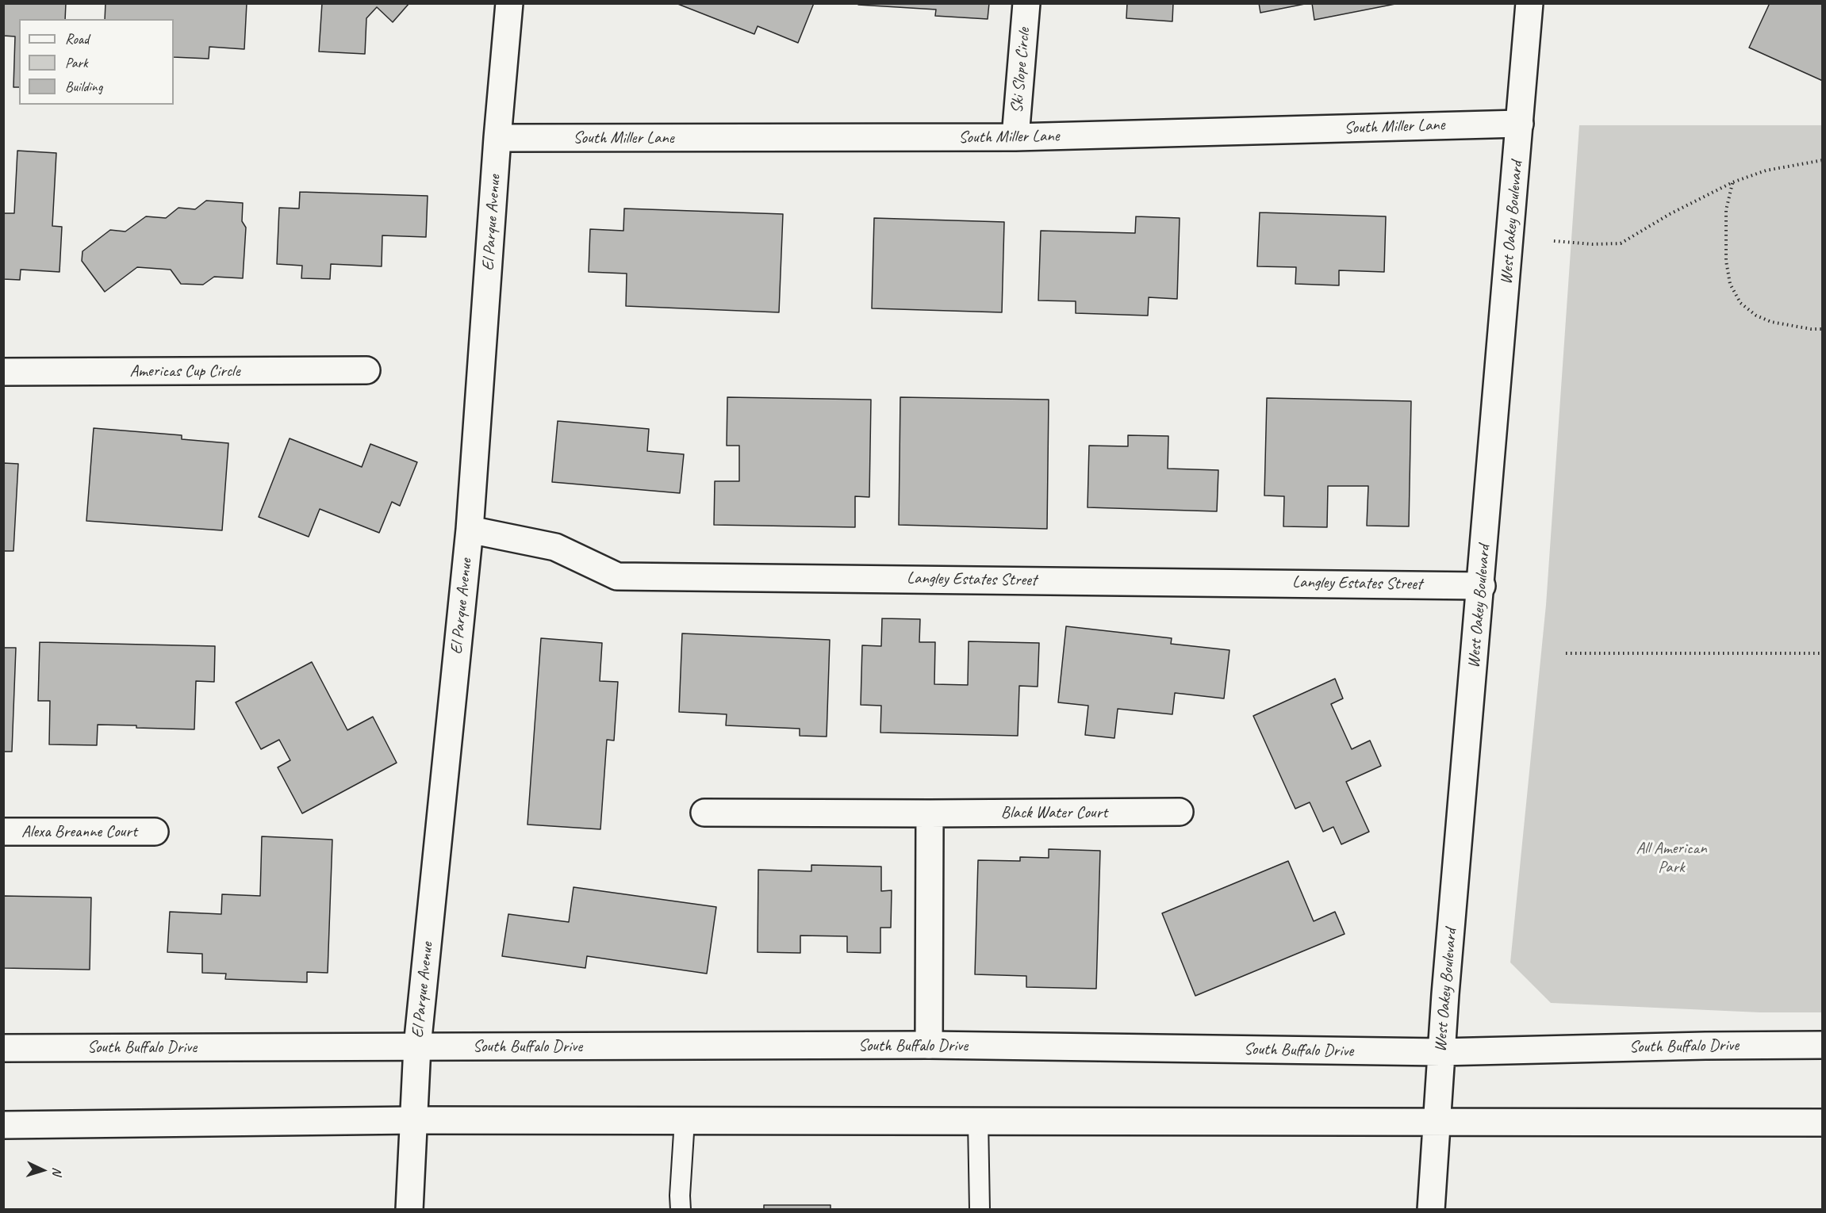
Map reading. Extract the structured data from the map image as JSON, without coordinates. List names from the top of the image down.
{
  "streets": {
    "main road": [
      "Ski Slope Circle",
      "South Miller Lane",
      "El Parque Avenue",
      "West Oakey Boulevard",
      "Americas Cup Circle",
      "Langley Estates Street",
      "Black Water Court",
      "Alexa Breanne Court",
      "South Buffalo Drive"
    ]
  },
  "crossings": [
    ["Ski Slope Circle", "South Miller Lane"],
    ["South Miller Lane", "El Parque Avenue"],
    ["South Miller Lane", "West Oakey Boulevard"],
    ["El Parque Avenue", "Langley Estates Street"],
    ["El Parque Avenue", "South Buffalo Drive"],
    ["West Oakey Boulevard", "Langley Estates Street"],
    ["West Oakey Boulevard", "South Buffalo Drive"]
  ],
  "parks": ["All American Park"],
  "legend": ["Road", "Park", "Building"],
  "north": "right"
}
